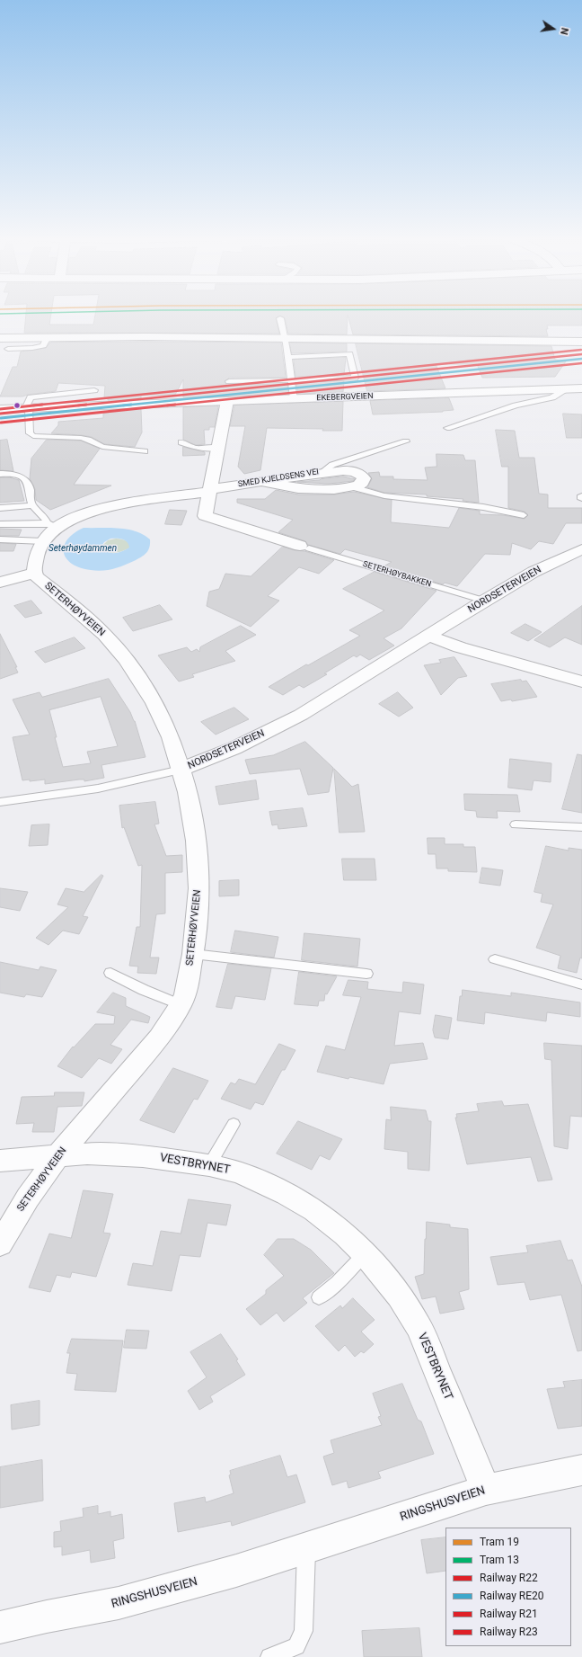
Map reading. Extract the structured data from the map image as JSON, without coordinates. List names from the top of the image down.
{
  "streets": {
    "street": [
      "EKEBERGVEIEN",
      "SMED KJELDSENS VEI",
      "SETERHØYBAKKEN",
      "NORDSETERVEIEN",
      "SETERHØYVEIEN",
      "VESTBRYNET",
      "RINGSHUSVEIEN"
    ]
  },
  "crossings": [
    ["EKEBERGVEIEN", "SETERHØYBAKKEN"],
    ["SMED KJELDSENS VEI", "SETERHØYBAKKEN"],
    ["SETERHØYBAKKEN", "NORDSETERVEIEN"],
    ["NORDSETERVEIEN", "SETERHØYVEIEN"],
    ["SETERHØYVEIEN", "VESTBRYNET"],
    ["VESTBRYNET", "RINGSHUSVEIEN"]
  ],
  "water": ["Seterhøydammen"],
  "lines": [
    "rail line R21",
    "rail line R22",
    "rail line RE20",
    "rail line R23"
  ],
  "legend": [
    "Tram 19",
    "Tram 13",
    "Railway R22",
    "Railway RE20",
    "Railway R21",
    "Railway R23"
  ],
  "north": "right"
}
